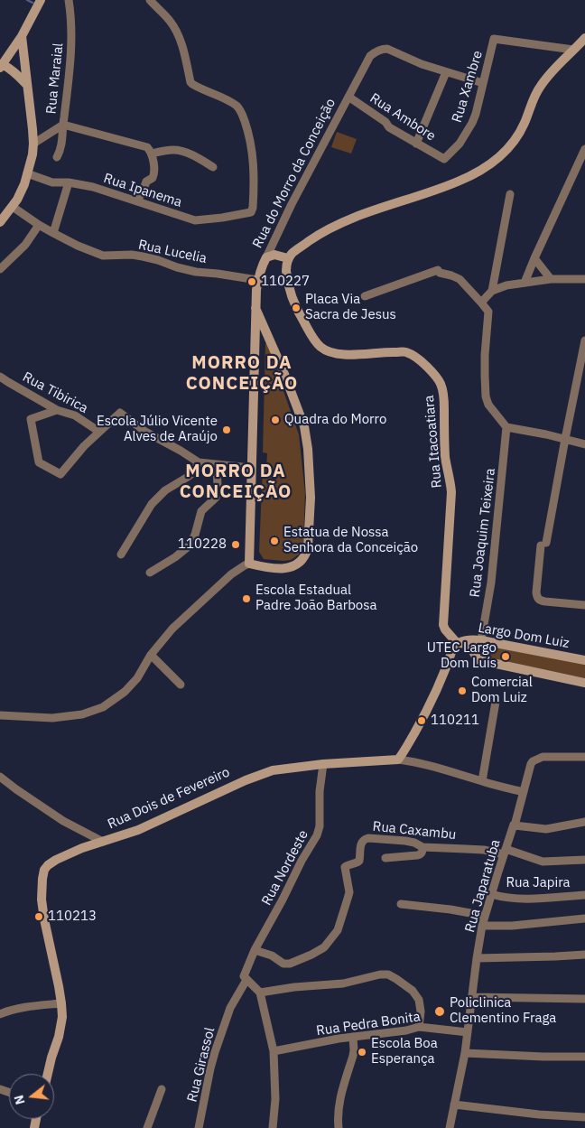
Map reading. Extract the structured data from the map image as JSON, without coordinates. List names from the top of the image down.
{
  "streets": {
    "street": [
      "Rua Maraial",
      "Rua Xambre",
      "Rua Ambore",
      "Rua do Morro da Conceição",
      "Rua Ipanema",
      "Rua Lucelia",
      "Rua Tibirica",
      "Rua Itacoatiara",
      "Rua Joaquim Teixeira",
      "Largo Dom Luiz",
      "Rua Dois de Fevereiro",
      "Rua Caxambu",
      "Rua Nordeste",
      "Rua Japira",
      "Rua Japaratuba",
      "Rua Pedra Bonita",
      "Rua Girassol"
    ]
  },
  "crossings": [
    ["Rua Xambre", "Rua Ambore"],
    ["Rua Ambore", "Rua do Morro da Conceição"],
    ["Rua do Morro da Conceição", "Rua Lucelia"],
    ["Rua Itacoatiara", "Largo Dom Luiz"],
    ["Rua Joaquim Teixeira", "Largo Dom Luiz"],
    ["Rua Dois de Fevereiro", "Rua Nordeste"],
    ["Rua Dois de Fevereiro", "Rua Japaratuba"],
    ["Rua Caxambu", "Rua Nordeste"],
    ["Rua Caxambu", "Rua Japaratuba"],
    ["Rua Nordeste", "Rua Girassol"],
    ["Rua Japira", "Rua Japaratuba"],
    ["Rua Japaratuba", "Rua Pedra Bonita"]
  ],
  "districts": ["MORRO DA CONCEIÇÃO", "MORRO DA CONCEIÇÃO"],
  "places": [
    "110227",
    "Placa Via Sacra de Jesus",
    "Quadra do Morro",
    "Escola Júlio Vicente Alves de Araújo",
    "Estatua de Nossa Senhora da Conceição",
    "110228",
    "Escola Estadual Padre João Barbosa",
    "UTEC Largo Dom Luís",
    "Comercial Dom Luiz",
    "110211",
    "110213",
    "Policlinica Clementino Fraga",
    "Escola Boa Esperança"
  ],
  "north": "left"
}
